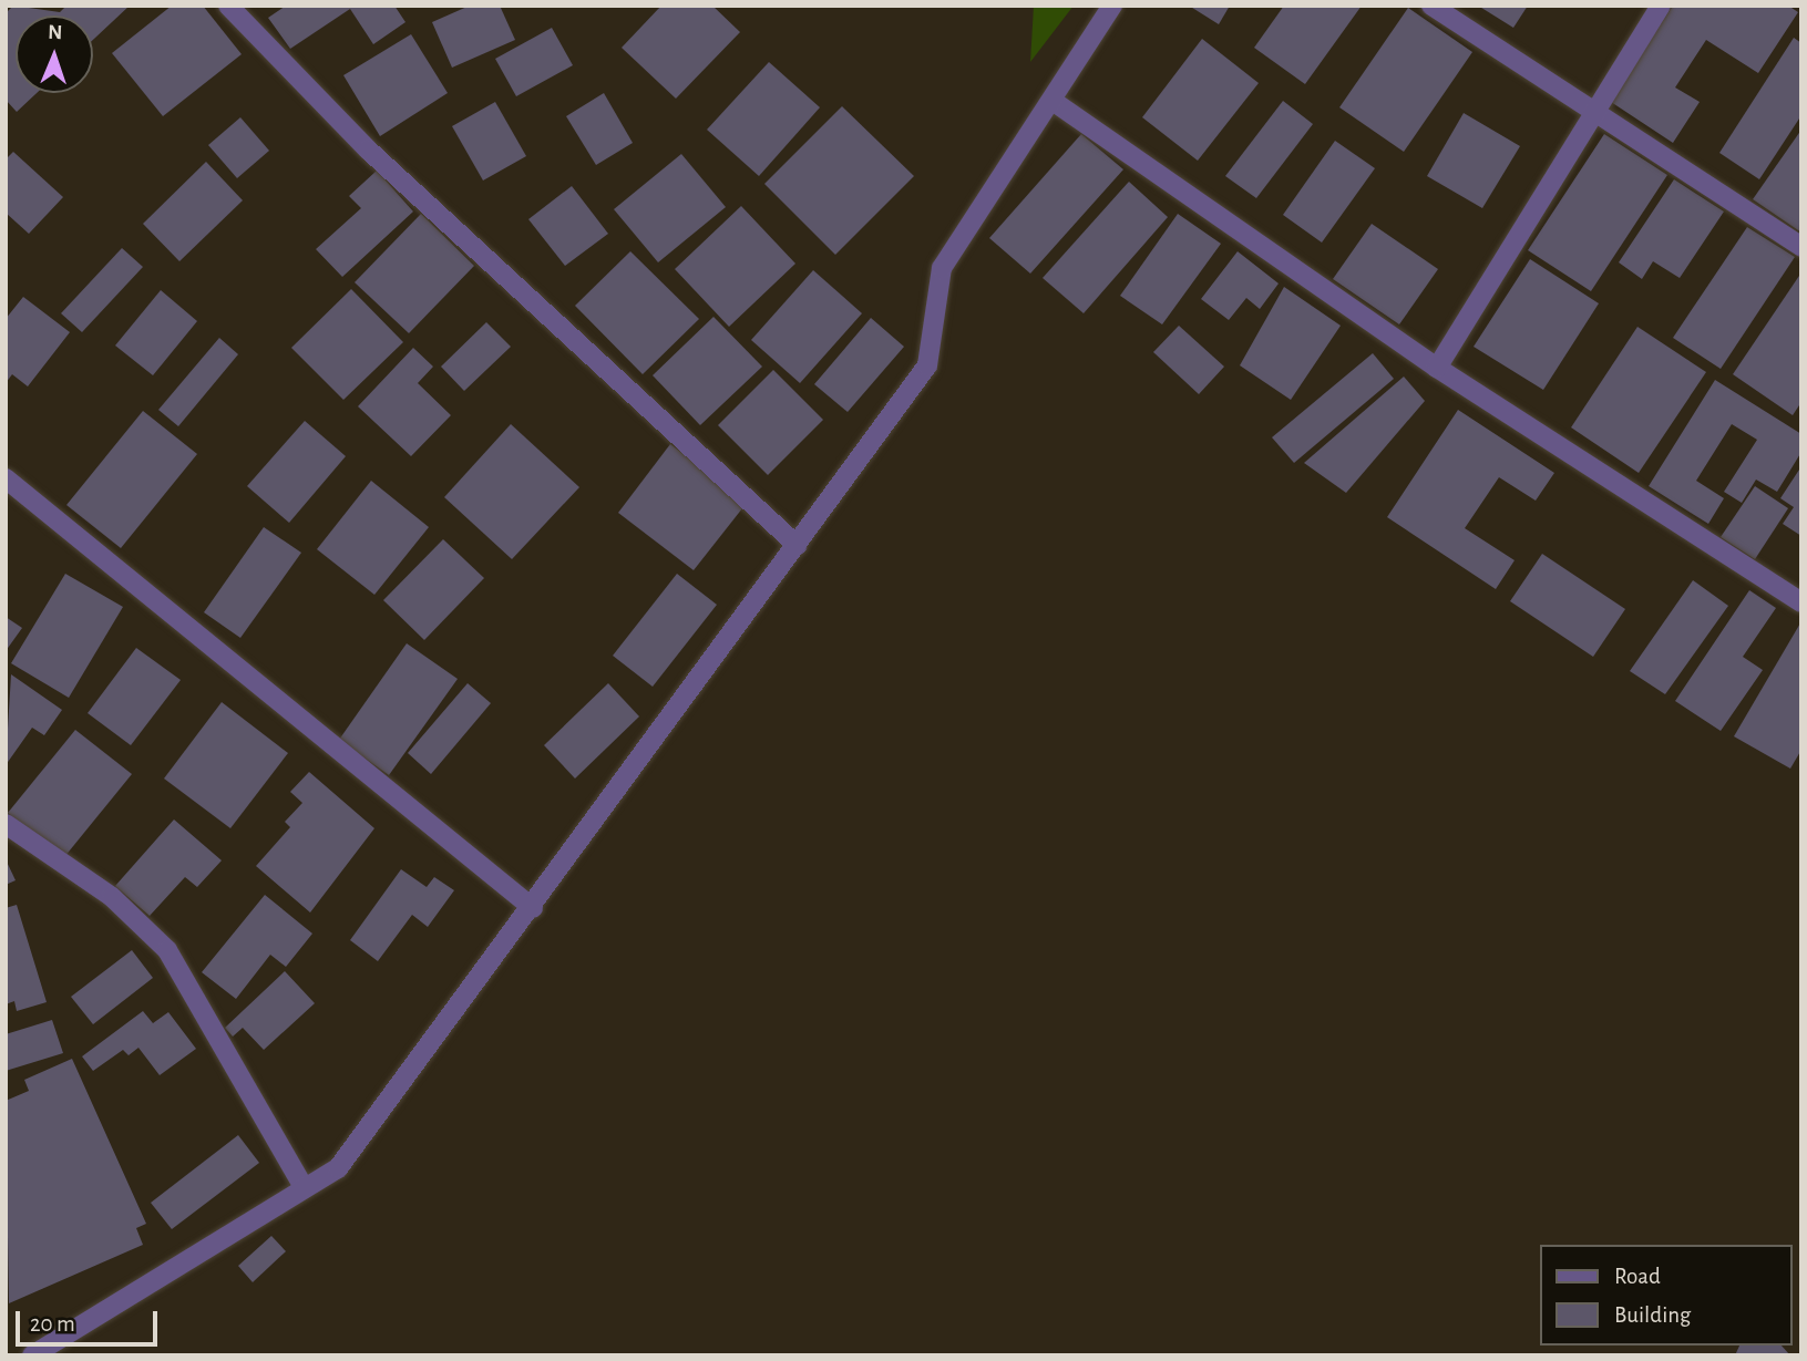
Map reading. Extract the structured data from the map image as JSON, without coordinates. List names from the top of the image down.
{
  "legend": ["Road", "Building"],
  "scale_bar": "20 m",
  "north": "top"
}
